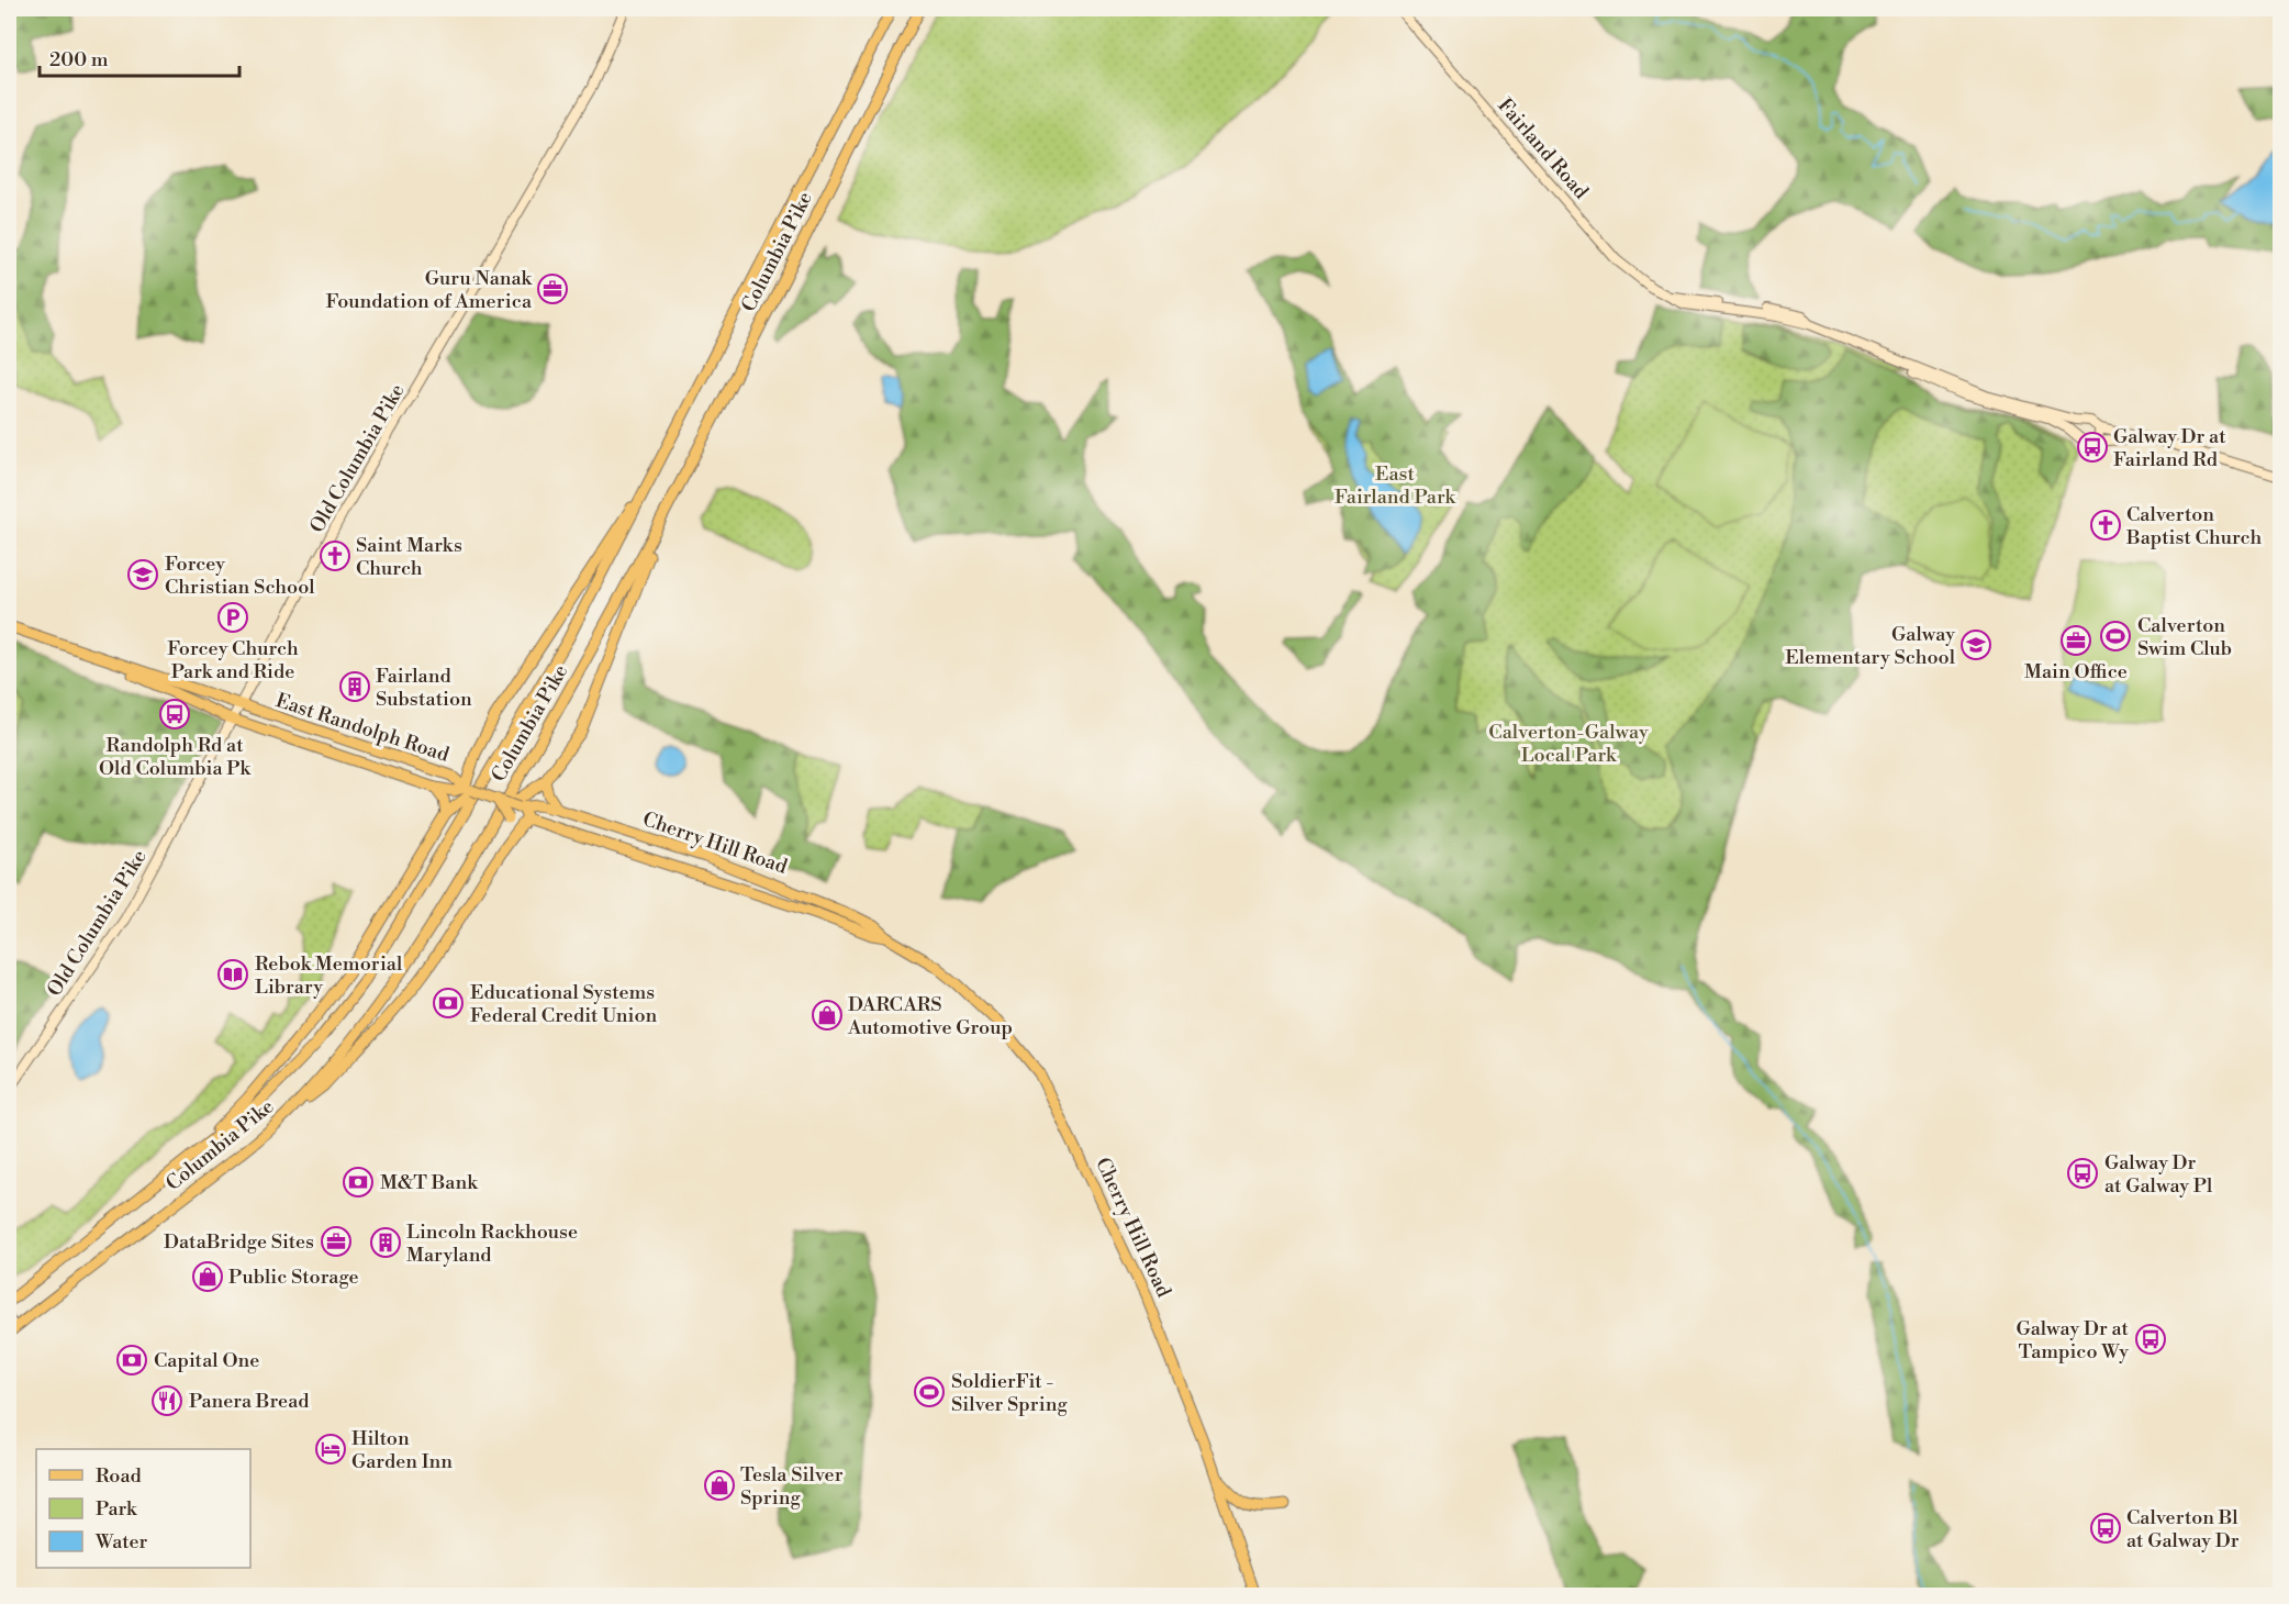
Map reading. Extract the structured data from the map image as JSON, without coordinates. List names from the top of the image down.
{
  "streets": {
    "main road": [
      "Fairland Road",
      "Columbia Pike",
      "Old Columbia Pike",
      "East Randolph Road",
      "Cherry Hill Road"
    ]
  },
  "crossings": [
    ["Old Columbia Pike", "East Randolph Road"],
    ["East Randolph Road", "Cherry Hill Road"]
  ],
  "parks": ["East Fairland Park", "Calverton-Galway Local Park"],
  "places": {
    "office": ["Guru Nanak Foundation of America", "Main Office", "DataBridge Sites"],
    "bus stop": [
      "Galway Dr at Fairland Rd",
      "Randolph Rd at Old Columbia Pk",
      "Galway Dr at Galway Pl",
      "Galway Dr at Tampico Wy",
      "Calverton Bl at Galway Dr"
    ],
    "church": ["Calverton Baptist Church", "Saint Marks Church"],
    "school or university": ["Forcey Christian School", "Galway Elementary School"],
    "parking": ["Forcey Church Park and Ride"],
    "sports": ["Calverton Swim Club", "SoldierFit - Silver Spring"],
    "building": ["Fairland Substation", "Lincoln Rackhouse Maryland"],
    "library": ["Rebok Memorial Library"],
    "bank": ["Educational Systems Federal Credit Union", "M&T Bank", "Capital One"],
    "shop": ["DARCARS Automotive Group", "Public Storage", "Tesla Silver Spring"],
    "restaurant": ["Panera Bread"],
    "hotel": ["Hilton Garden Inn"]
  },
  "legend": ["Road", "Park", "Water"],
  "scale_bar": "200 m"
}
